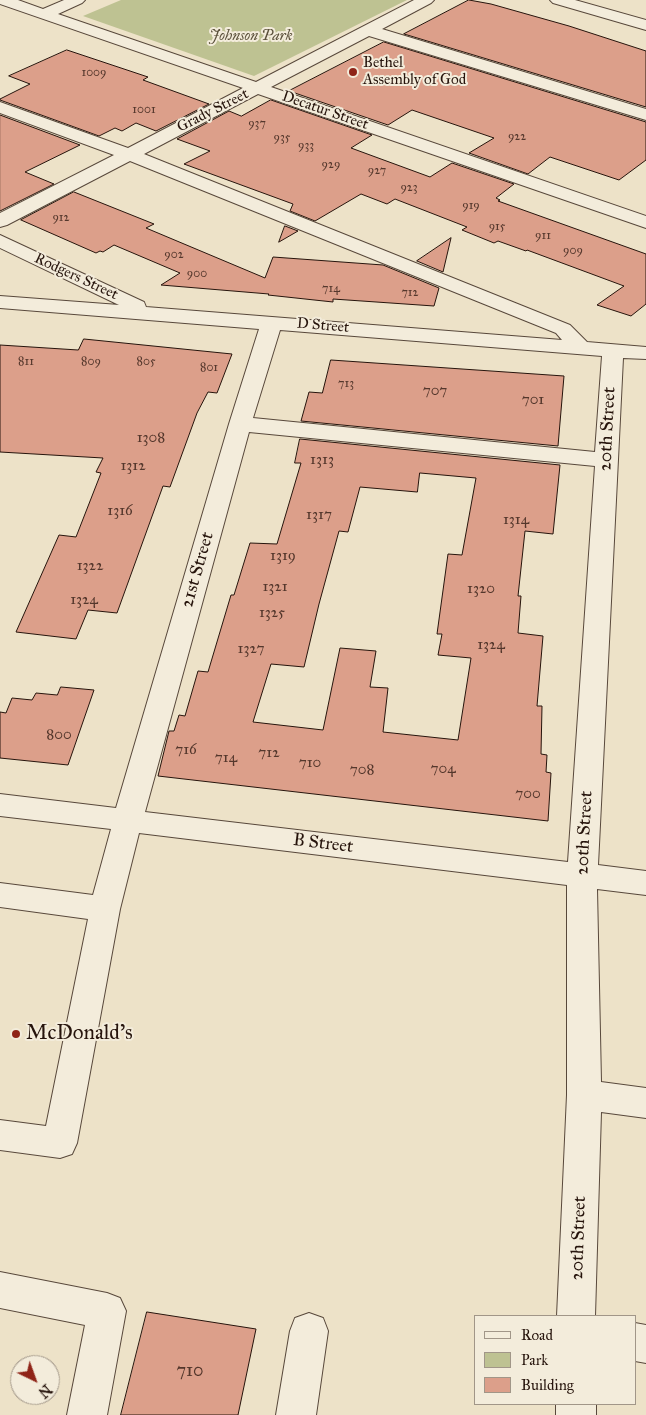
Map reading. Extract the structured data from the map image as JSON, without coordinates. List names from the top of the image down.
{
  "streets": {
    "street": [
      "Grady Street",
      "Decatur Street",
      "Rodgers Street",
      "D Street",
      "20th Street",
      "21st Street",
      "B Street"
    ]
  },
  "crossings": [
    ["Grady Street", "Decatur Street"],
    ["Rodgers Street", "D Street"],
    ["D Street", "20th Street"],
    ["D Street", "21st Street"],
    ["20th Street", "B Street"],
    ["21st Street", "B Street"]
  ],
  "parks": ["Johnson Park"],
  "places": ["Bethel Assembly of God", "McDonald's"],
  "house_numbers": [
    "1009",
    "1001",
    "937",
    "922",
    "935",
    "933",
    "929",
    "927",
    "923",
    "919",
    "912",
    "915",
    "911",
    "909",
    "902",
    "900",
    "714",
    "712",
    "811",
    "809",
    "805",
    "801",
    "713",
    "707",
    "701",
    "1308",
    "1313",
    "1312",
    "1316",
    "1317",
    "1314",
    "1319",
    "1322",
    "1321",
    "1320",
    "1324",
    "1325",
    "1324",
    "1327",
    "800",
    "716",
    "712",
    "714",
    "710",
    "704",
    "708",
    "700",
    "710"
  ],
  "legend": ["Road", "Park", "Building"],
  "north": "bottom right"
}
